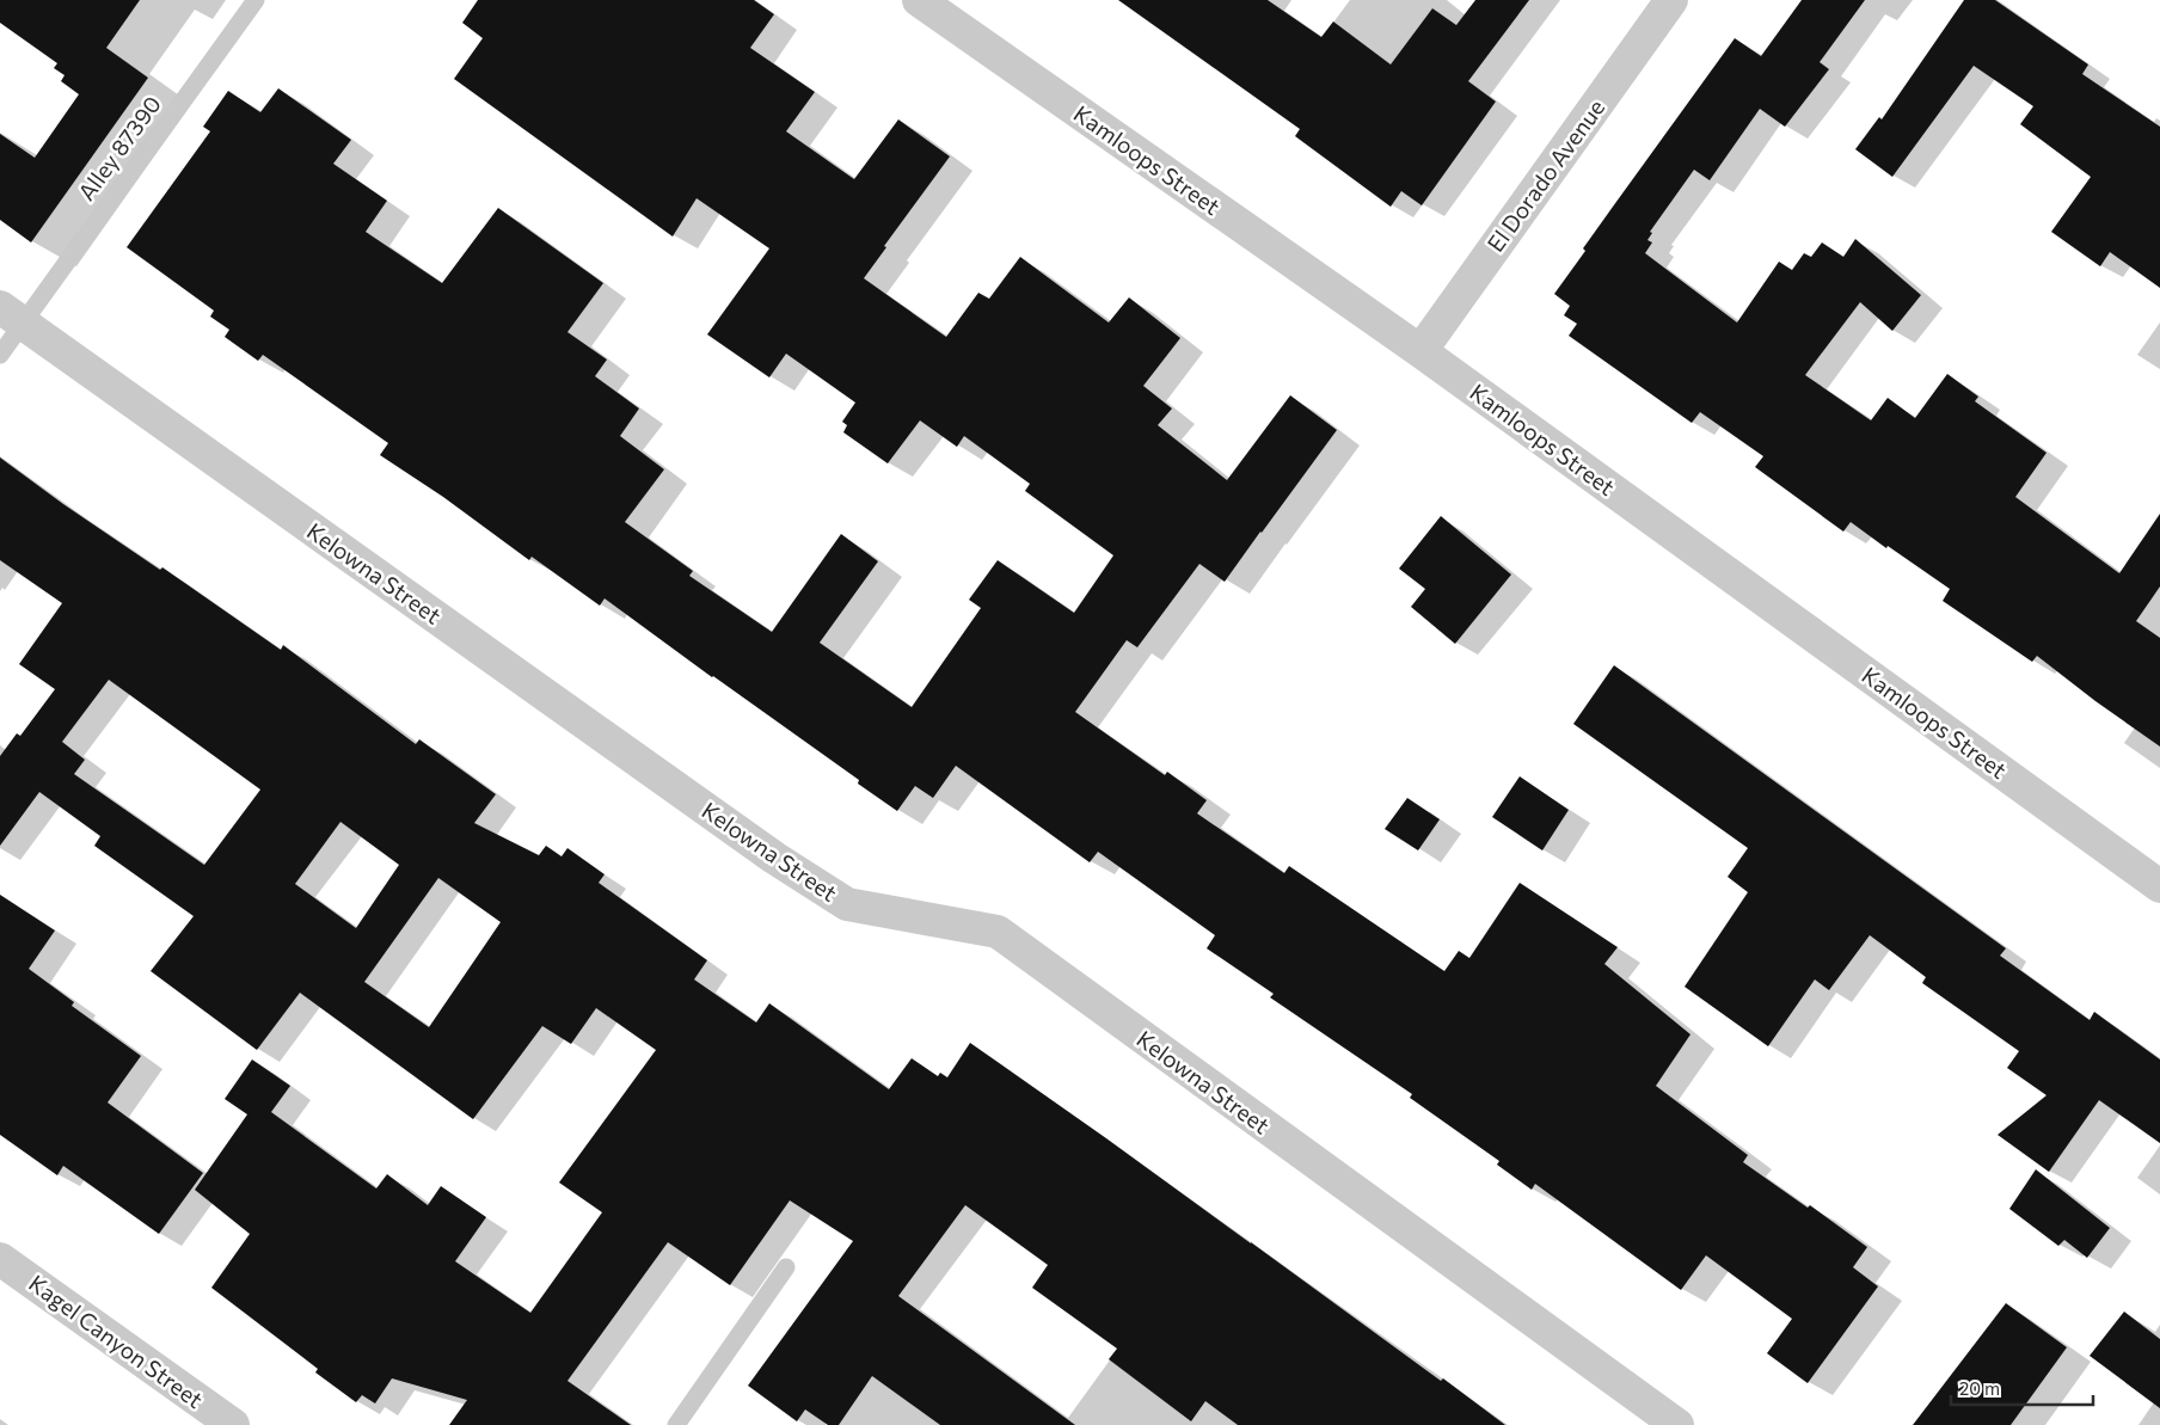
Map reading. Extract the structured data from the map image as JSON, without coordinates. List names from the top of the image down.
{
  "streets": {
    "street": [
      "Kamloops Street",
      "El Dorado Avenue",
      "Kelowna Street",
      "Kagel Canyon Street"
    ],
    "lane": ["Alley 87390"]
  },
  "crossings": [
    ["Alley 87390", "Kelowna Street"],
    ["Kamloops Street", "El Dorado Avenue"]
  ],
  "scale_bar": "20 m"
}
